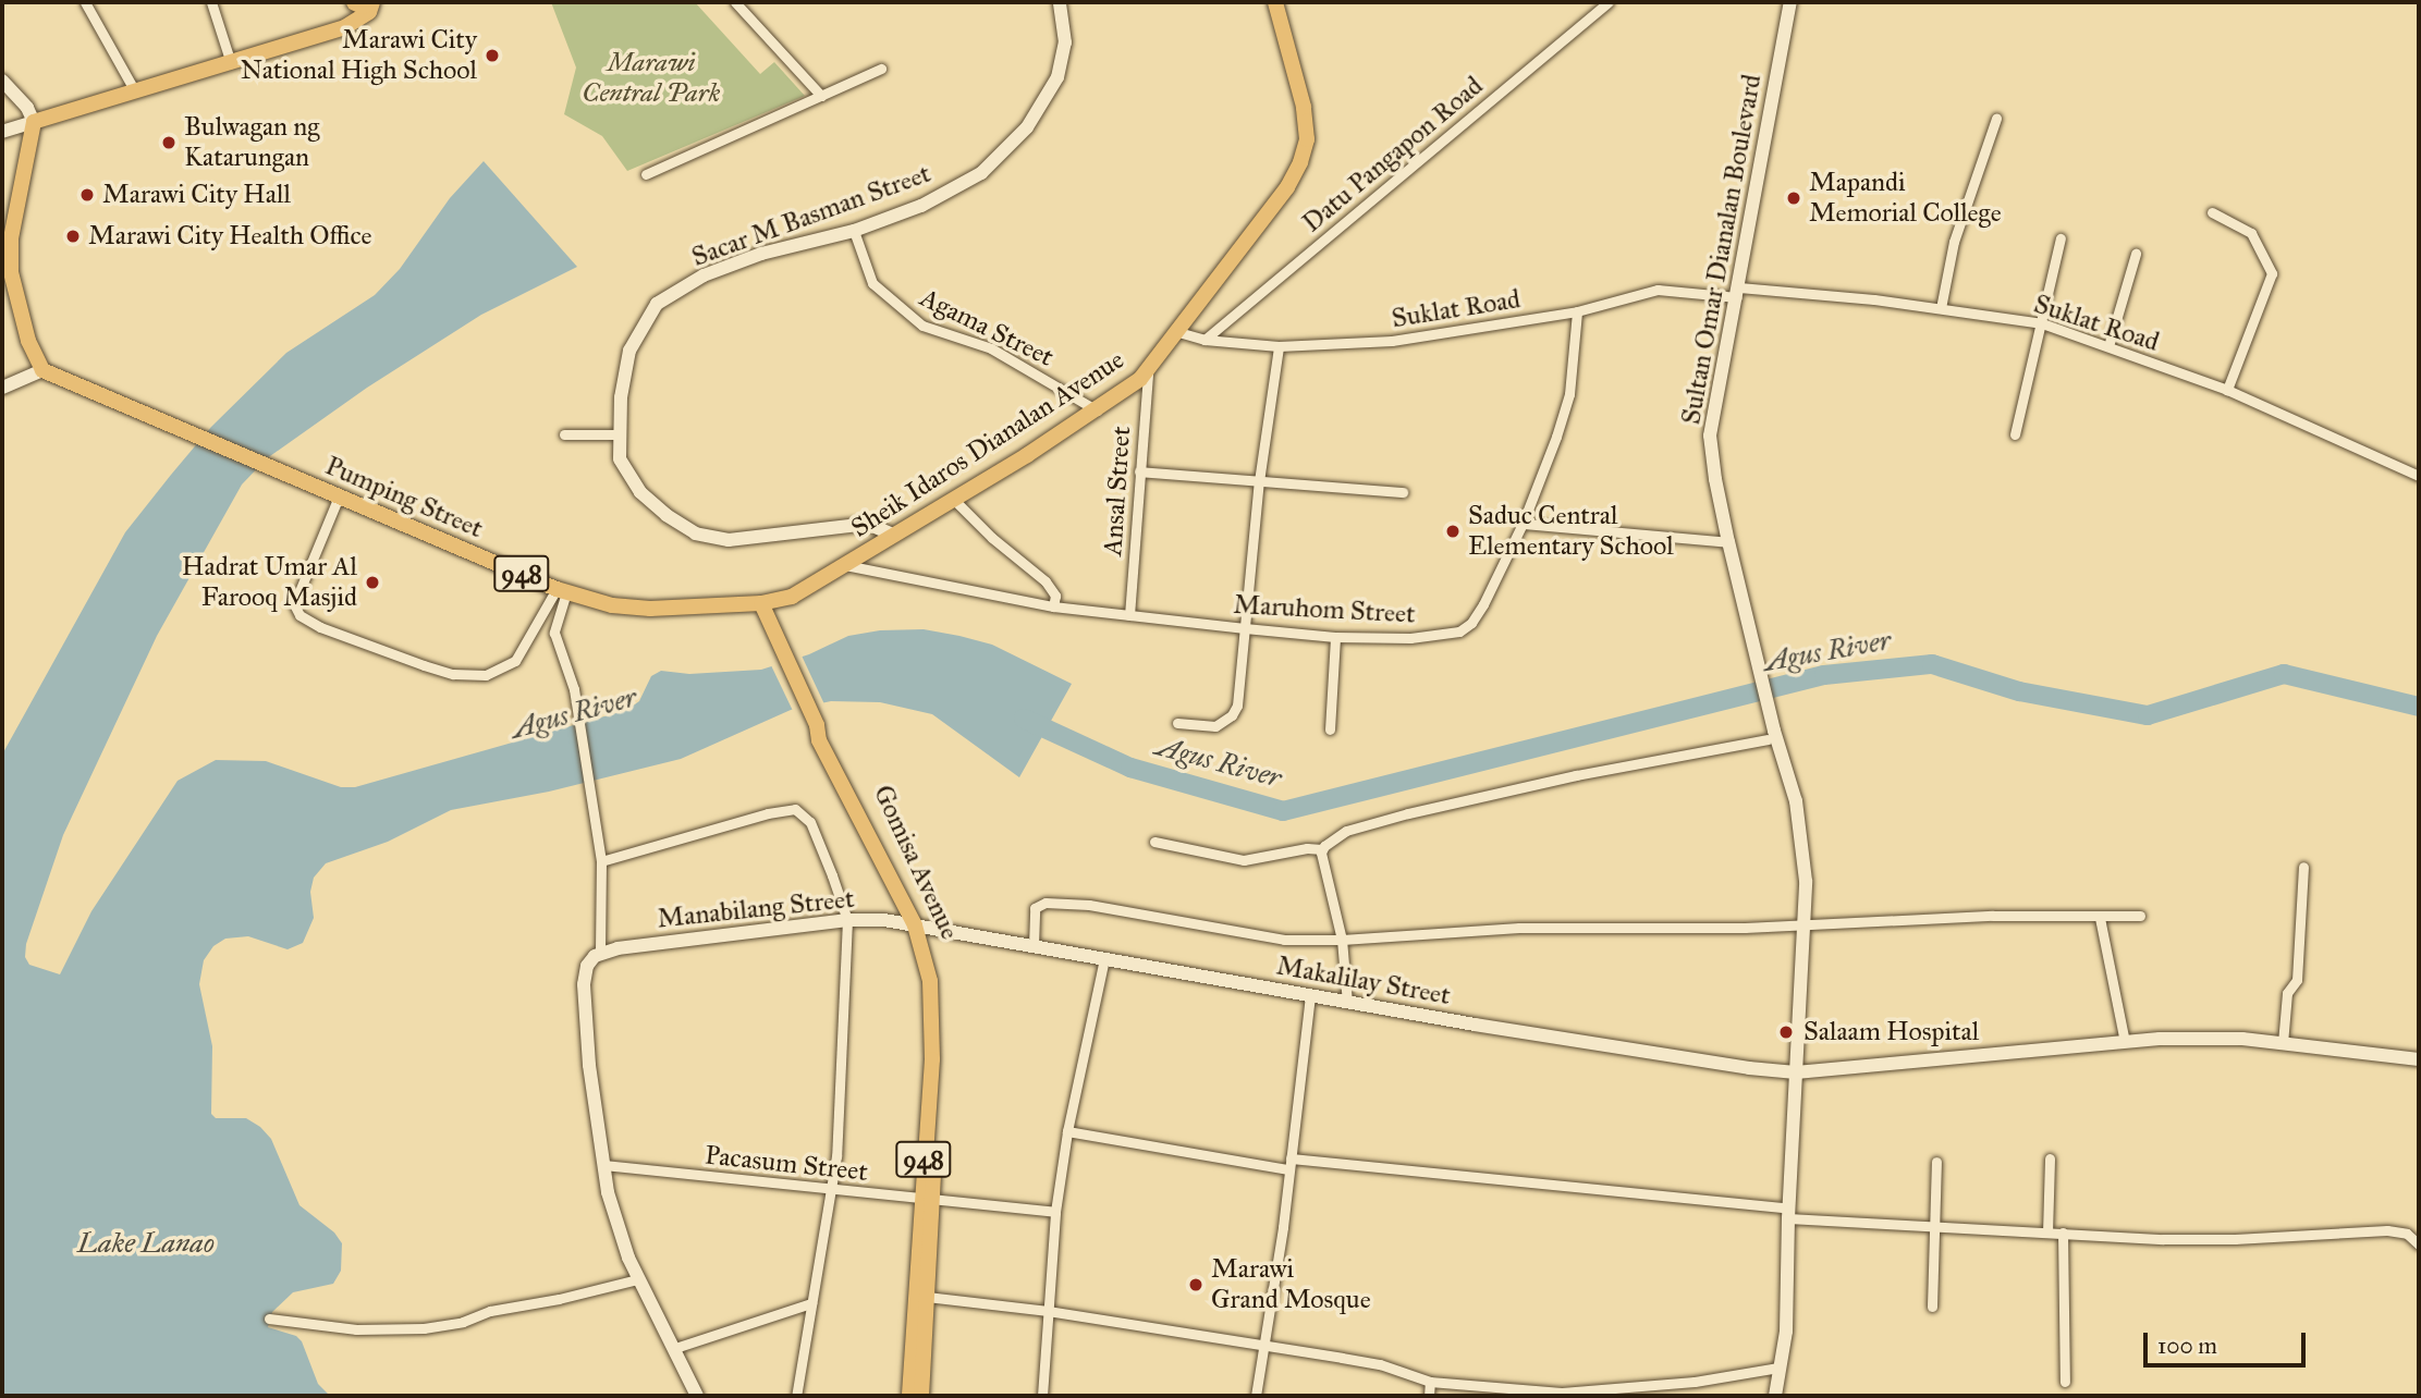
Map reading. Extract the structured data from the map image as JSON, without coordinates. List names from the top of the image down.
{
  "streets": {
    "main road": [
      "Sacar M Basman Street",
      "Sultan Omar Dianalan Boulevard",
      "Sheik Idaros Dianalan Avenue",
      "Pumping Street",
      "948",
      "Gomisa Avenue",
      "Manabilang Street",
      "Makalilay Street"
    ],
    "street": [
      "Datu Pangapon Road",
      "Suklat Road",
      "Agama Street",
      "Ansal Street",
      "Maruhom Street",
      "Pacasum Street"
    ]
  },
  "crossings": [
    ["Datu Pangapon Road", "Suklat Road"],
    ["Sacar M Basman Street", "Agama Street"],
    ["Sacar M Basman Street", "Sheik Idaros Dianalan Avenue"],
    ["Sultan Omar Dianalan Boulevard", "Suklat Road"],
    ["Sultan Omar Dianalan Boulevard", "Makalilay Street"],
    ["Suklat Road", "Sheik Idaros Dianalan Avenue"],
    ["Suklat Road", "Maruhom Street"],
    ["Agama Street", "Sheik Idaros Dianalan Avenue"],
    ["Sheik Idaros Dianalan Avenue", "Ansal Street"],
    ["Sheik Idaros Dianalan Avenue", "Pumping Street"],
    ["Sheik Idaros Dianalan Avenue", "Maruhom Street"],
    ["Sheik Idaros Dianalan Avenue", "Gomisa Avenue"],
    ["Ansal Street", "Maruhom Street"],
    ["Pumping Street", "Gomisa Avenue"],
    ["Gomisa Avenue", "Manabilang Street"],
    ["Gomisa Avenue", "Makalilay Street"],
    ["Gomisa Avenue", "Pacasum Street"],
    ["Manabilang Street", "Makalilay Street"]
  ],
  "water": ["Agus River", "Lake Lanao"],
  "parks": ["Marawi Central Park"],
  "places": [
    "Marawi City National High School",
    "Bulwagan ng Katarungan",
    "Marawi City Hall",
    "Mapandi Memorial College",
    "Marawi City Health Office",
    "Saduc Central Elementary School",
    "Hadrat Umar Al Farooq Masjid",
    "Salaam Hospital",
    "Marawi Grand Mosque"
  ],
  "scale_bar": "100 m"
}
